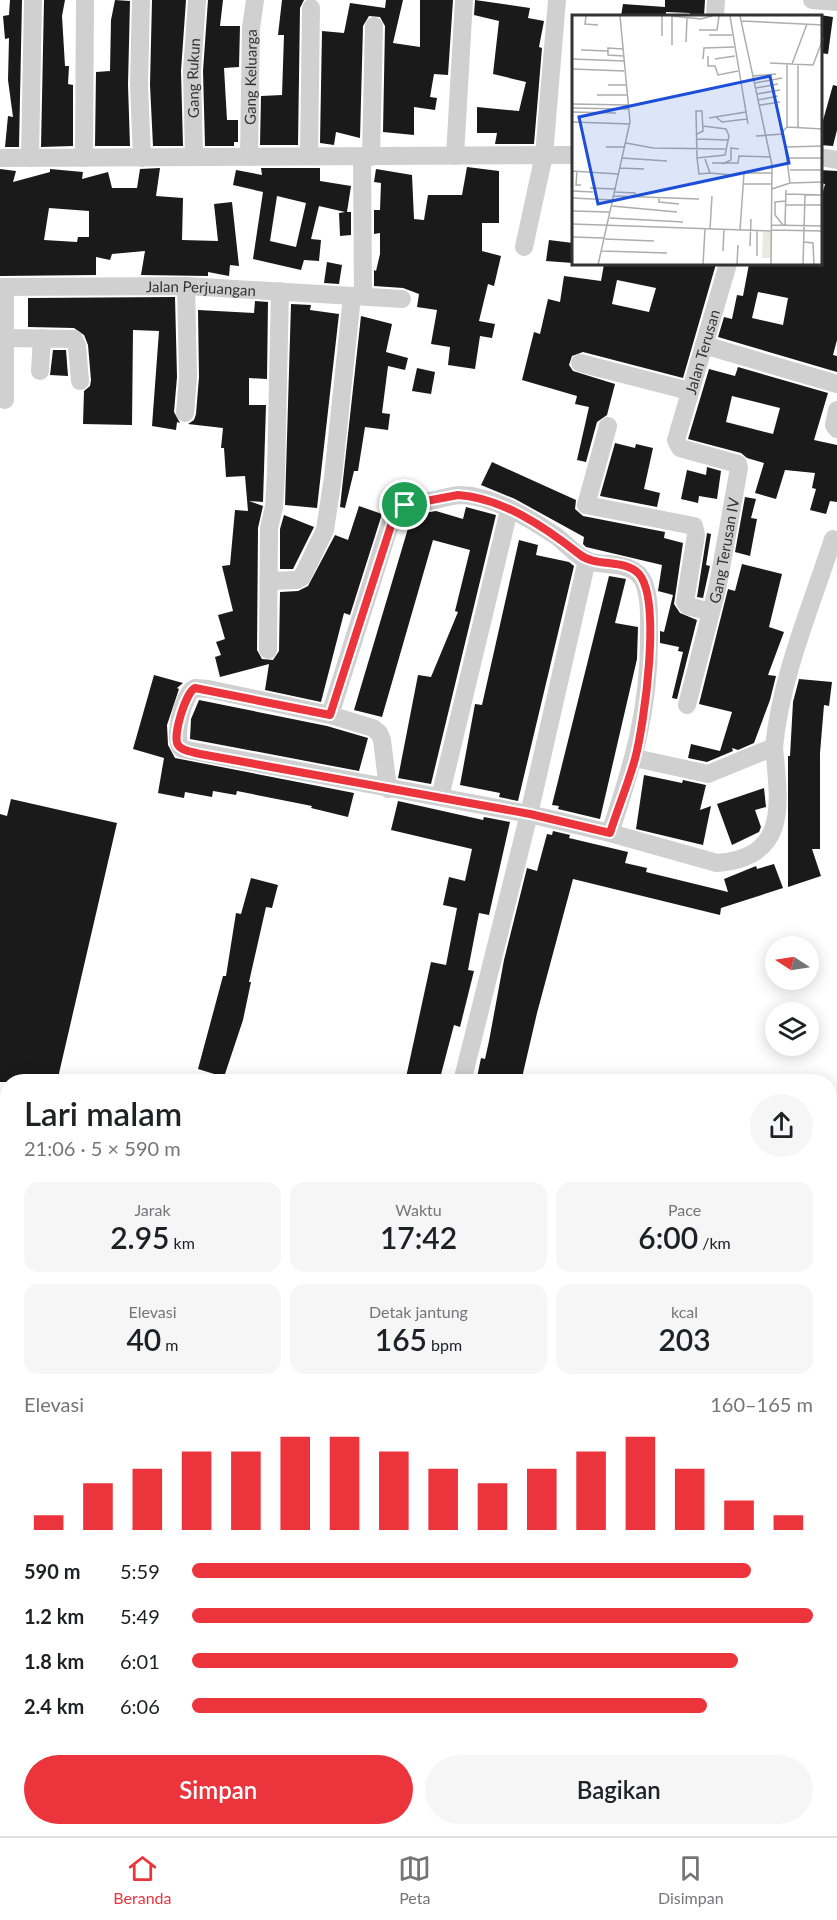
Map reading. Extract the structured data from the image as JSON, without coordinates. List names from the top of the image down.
{
  "streets": {
    "street": [
      "Gang Rukun",
      "Gang Keluarga",
      "Jalan Perjuangan",
      "Jalan Terusan",
      "Gang Terusan IV"
    ]
  },
  "crossings": [
    ["Jalan Terusan", "Gang Terusan IV"]
  ],
  "north": "left",
  "page": {
    "heading": ["Lari malam", "21:06 · 5 × 590 m"],
    "stats": [
      ["Jarak", "2.95 km"],
      ["Waktu", "17:42"],
      ["Pace", "6:00 /km"],
      ["Elevasi", "40 m"],
      ["Detak jantung", "165 bpm"],
      ["kcal", "203"]
    ],
    "chart": ["Elevasi", "160–165 m"],
    "list": [
      {
        "name": "590 m",
        "note": "5:59"
      },
      {
        "name": "1.2 km",
        "note": "5:49"
      },
      {
        "name": "1.8 km",
        "note": "6:01"
      },
      {
        "name": "2.4 km",
        "note": "6:06"
      }
    ],
    "buttons": ["Simpan", "Bagikan"],
    "tabs": ["Beranda", "Peta", "Disimpan"]
  }
}
